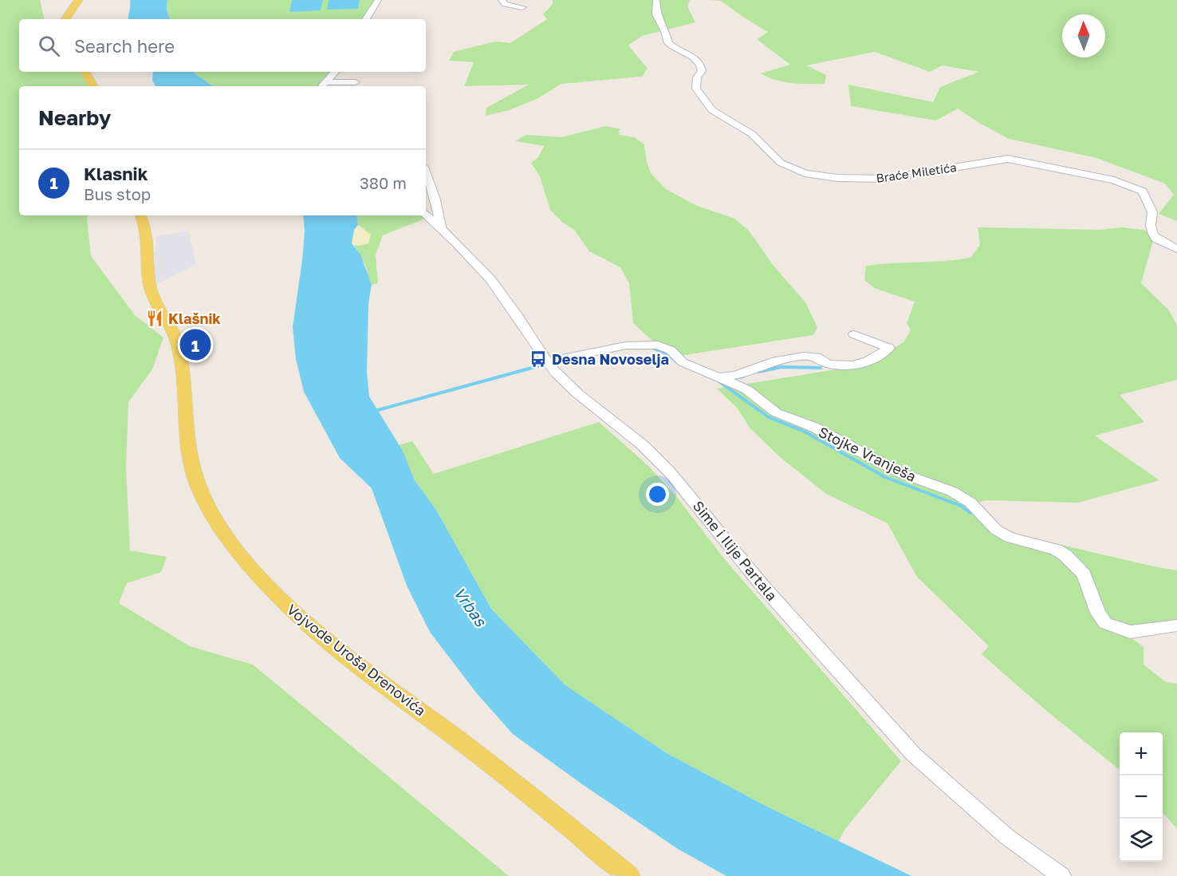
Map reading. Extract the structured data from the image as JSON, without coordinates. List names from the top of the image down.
{
  "streets": {
    "main road": ["Vojvode Uroša Drenovića"],
    "street": ["Braće Miletića", "Stojke Vranješa", "Sime i Ilije Partala"]
  },
  "crossings": [
    ["Stojke Vranješa", "Sime i Ilije Partala"]
  ],
  "water": ["Vrbas"],
  "places": {
    "restaurant": ["Klašnik"],
    "bus stop": ["Desna Novoselja"]
  },
  "north": "top",
  "page": {
    "search": "Search here",
    "heading": "Nearby",
    "list": [
      {
        "mark": "1",
        "name": "Klasnik",
        "note": "Bus stop",
        "value": "380 m"
      }
    ],
    "pins": "1",
    "map_buttons": ["+", "−"]
  }
}
